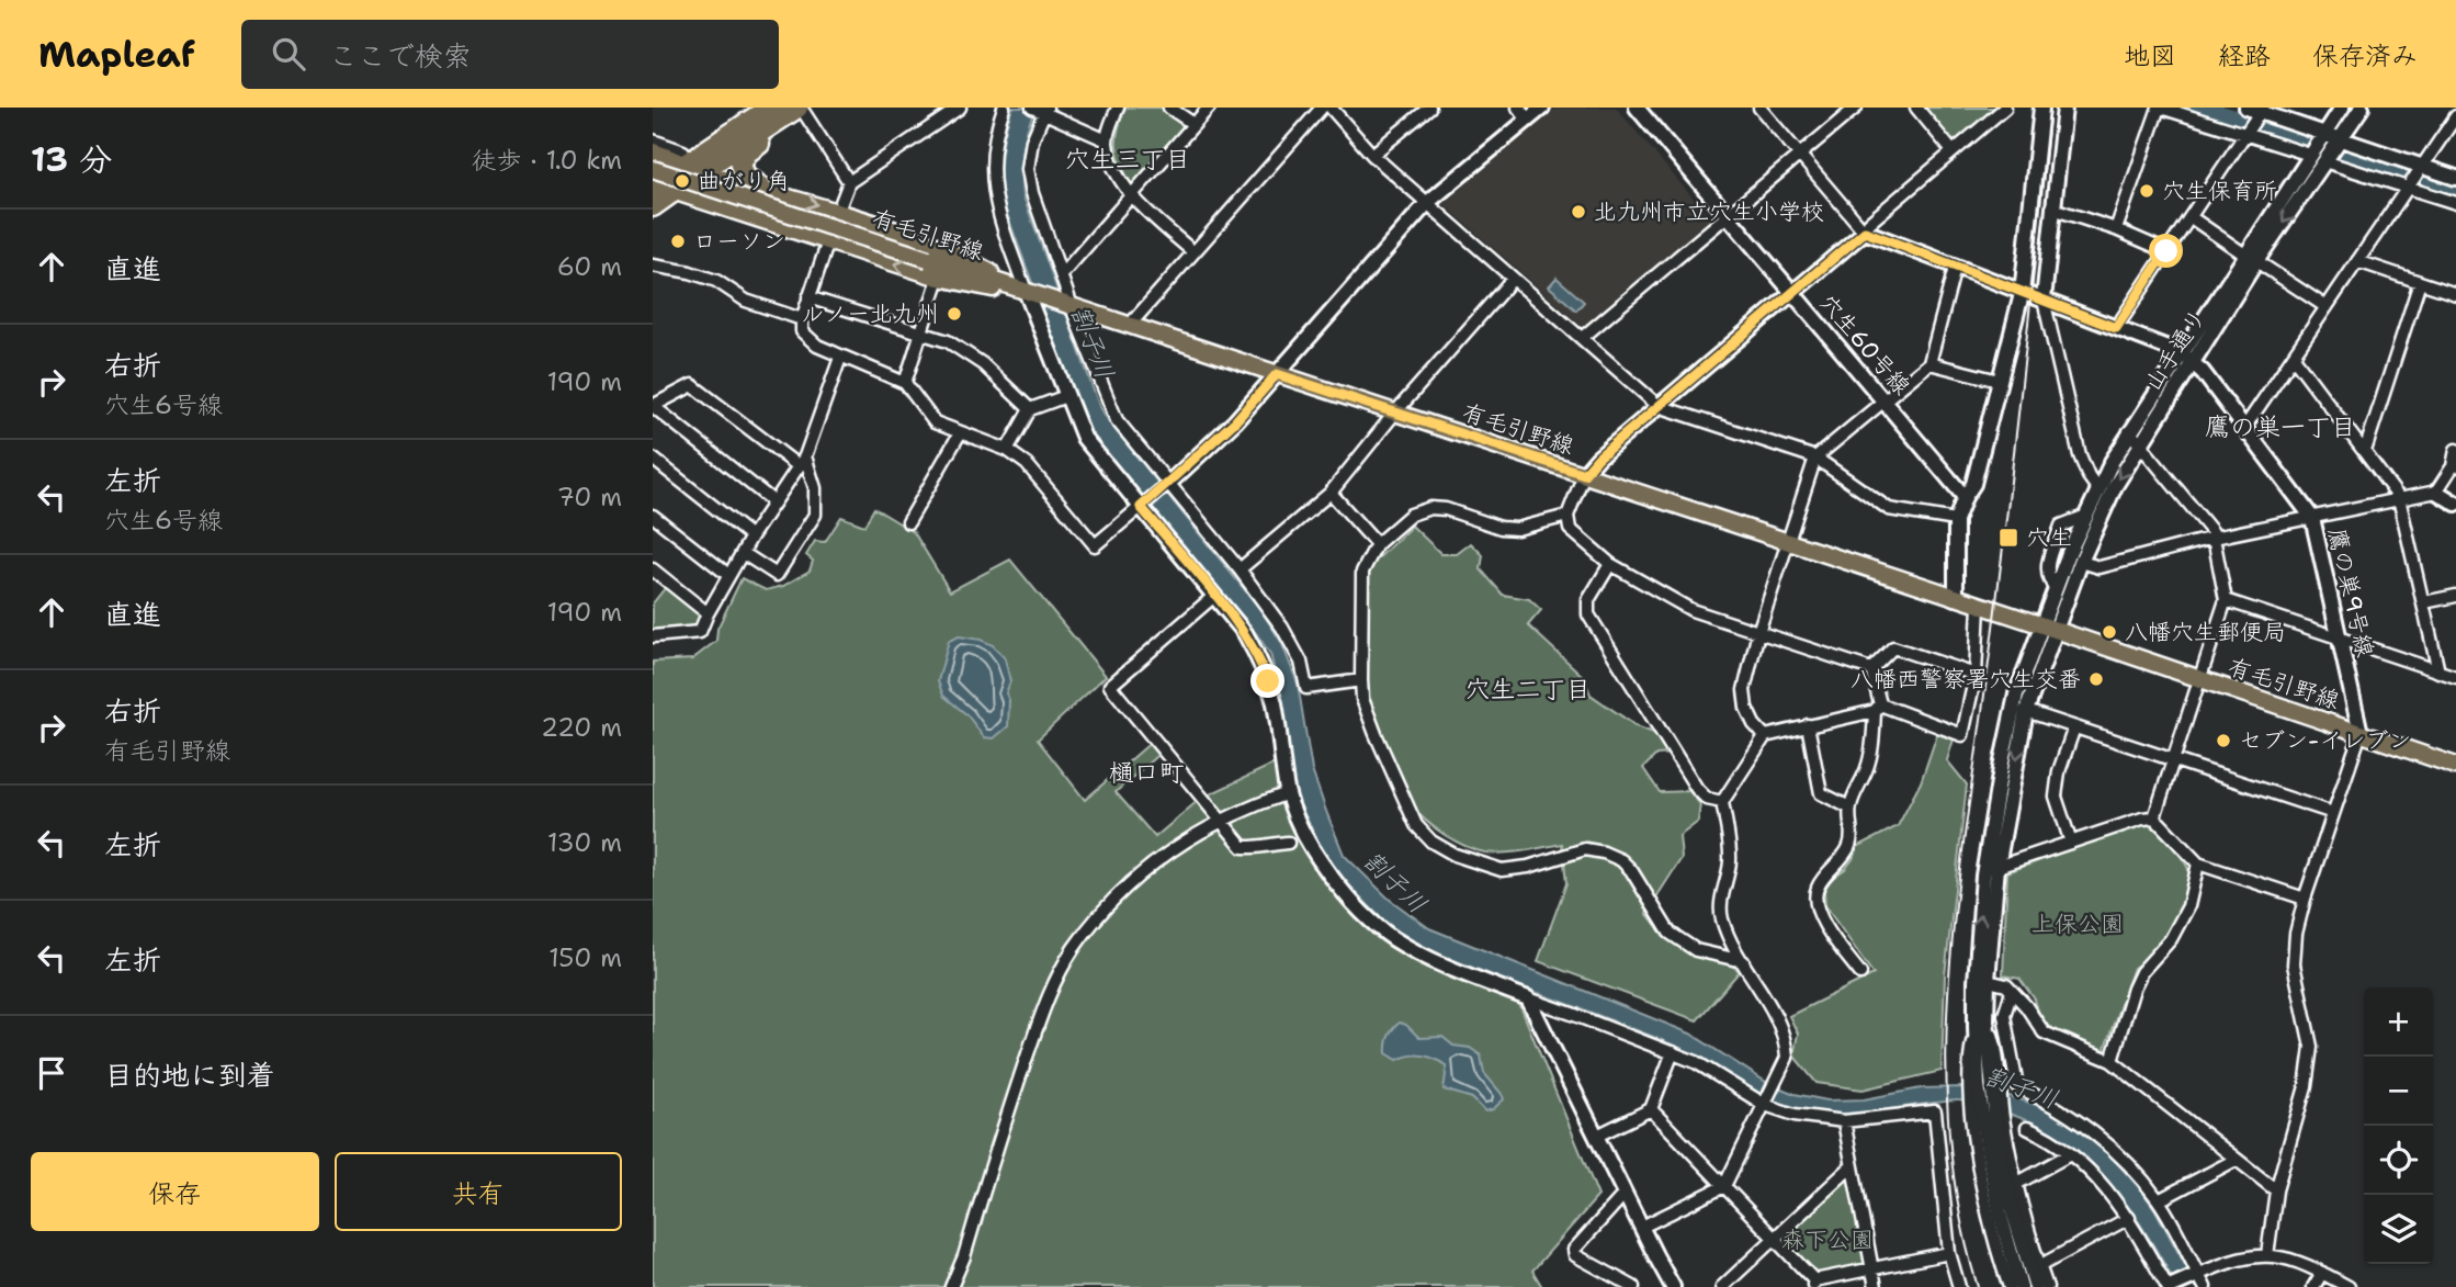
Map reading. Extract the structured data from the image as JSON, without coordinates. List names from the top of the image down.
{
  "streets": {
    "main road": ["有毛引野線"],
    "street": ["穴生60号線", "山手通り", "鷹の巣9号線"]
  },
  "crossings": [
    ["有毛引野線", "山手通り"],
    ["有毛引野線", "鷹の巣9号線"],
    ["山手通り", "鷹の巣9号線"]
  ],
  "districts": [
    "穴生三丁目",
    "鷹の巣一丁目",
    "穴生二丁目",
    "樋口町"
  ],
  "water": ["割子川"],
  "parks": ["上保公園", "森下公園"],
  "places": {
    "other": [
      "曲がり角",
      "穴生保育所",
      "北九州市立穴生小学校",
      "ローソン",
      "ルノー北九州",
      "八幡穴生郵便局",
      "八幡西警察署穴生交番",
      "セブン-イレブン"
    ],
    "transit": ["穴生"]
  },
  "page": {
    "header": "Mapleaf",
    "search": "ここで検索",
    "nav": ["地図", "経路", "保存済み"],
    "heading": ["13 分", "徒歩 · 1.0 km"],
    "list": [
      ["直進", "60 m"],
      ["右折", "穴生6号線", "190 m"],
      ["左折", "穴生6号線", "70 m"],
      ["直進", "190 m"],
      ["右折", "有毛引野線", "220 m"],
      ["左折", "130 m"],
      ["左折", "150 m"],
      "目的地に到着"
    ],
    "map_buttons": ["+", "−"],
    "buttons": ["保存", "共有"]
  }
}
